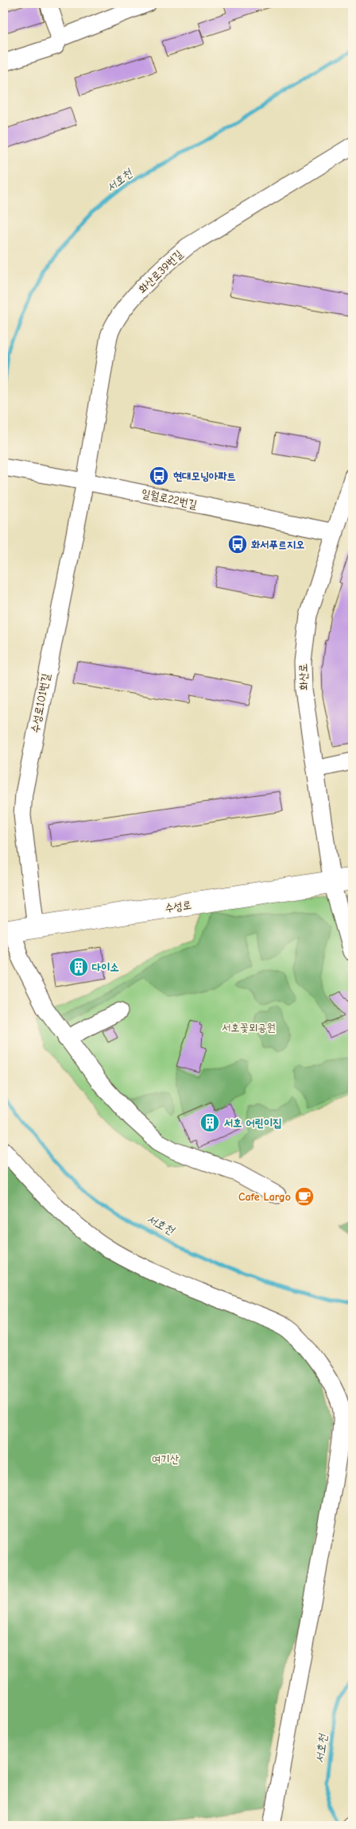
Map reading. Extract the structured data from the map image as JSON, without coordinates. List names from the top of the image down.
{
  "streets": {
    "main road": ["수성로"],
    "street": [
      "화산로39번길",
      "일월로22번길",
      "화산로",
      "수성로101번길"
    ]
  },
  "crossings": [
    ["화산로39번길", "일월로22번길"],
    ["화산로39번길", "수성로101번길"],
    ["일월로22번길", "화산로"],
    ["일월로22번길", "수성로101번길"],
    ["화산로", "수성로"],
    ["수성로101번길", "수성로"]
  ],
  "water": ["서호천"],
  "parks": ["서호꽃뫼공원", "여기산"],
  "places": {
    "bus stop": ["현대모닝아파트", "화서푸르지오"],
    "building": ["다이소", "서호 어린이집"],
    "cafe": ["Cafe Largo"]
  }
}
